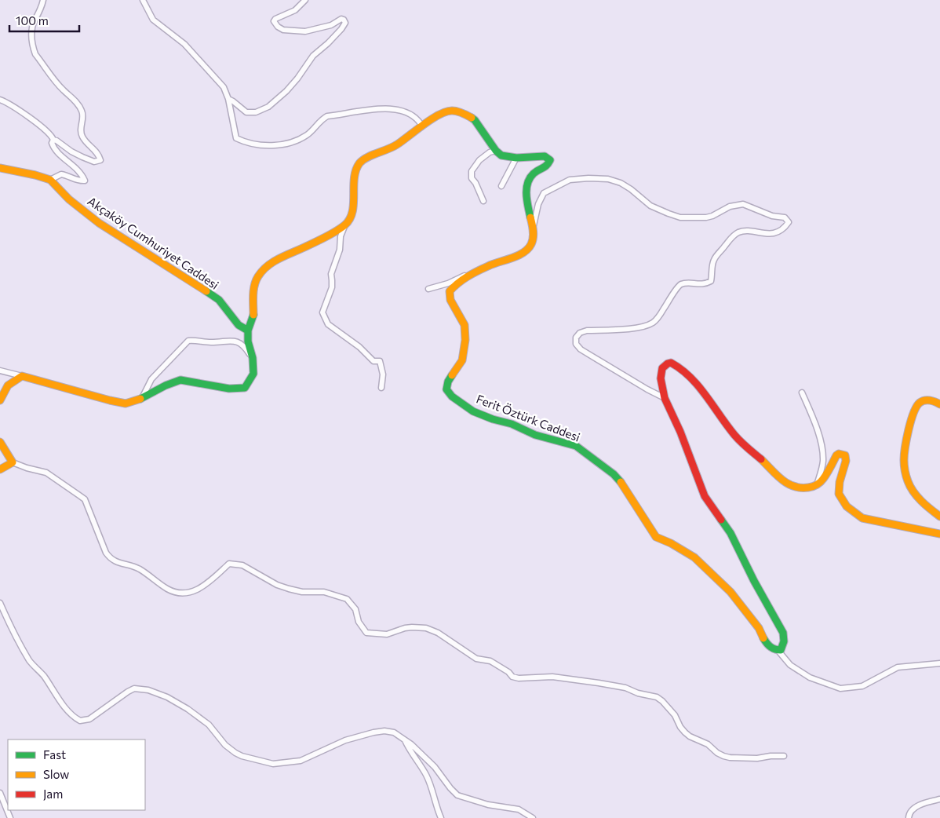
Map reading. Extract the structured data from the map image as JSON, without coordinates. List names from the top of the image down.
{
  "streets": {
    "main road": ["Akçaköy Cumhuriyet Caddesi", "Ferit Öztürk Caddesi"]
  },
  "legend": ["Fast", "Slow", "Jam"],
  "scale_bar": "100 m"
}
